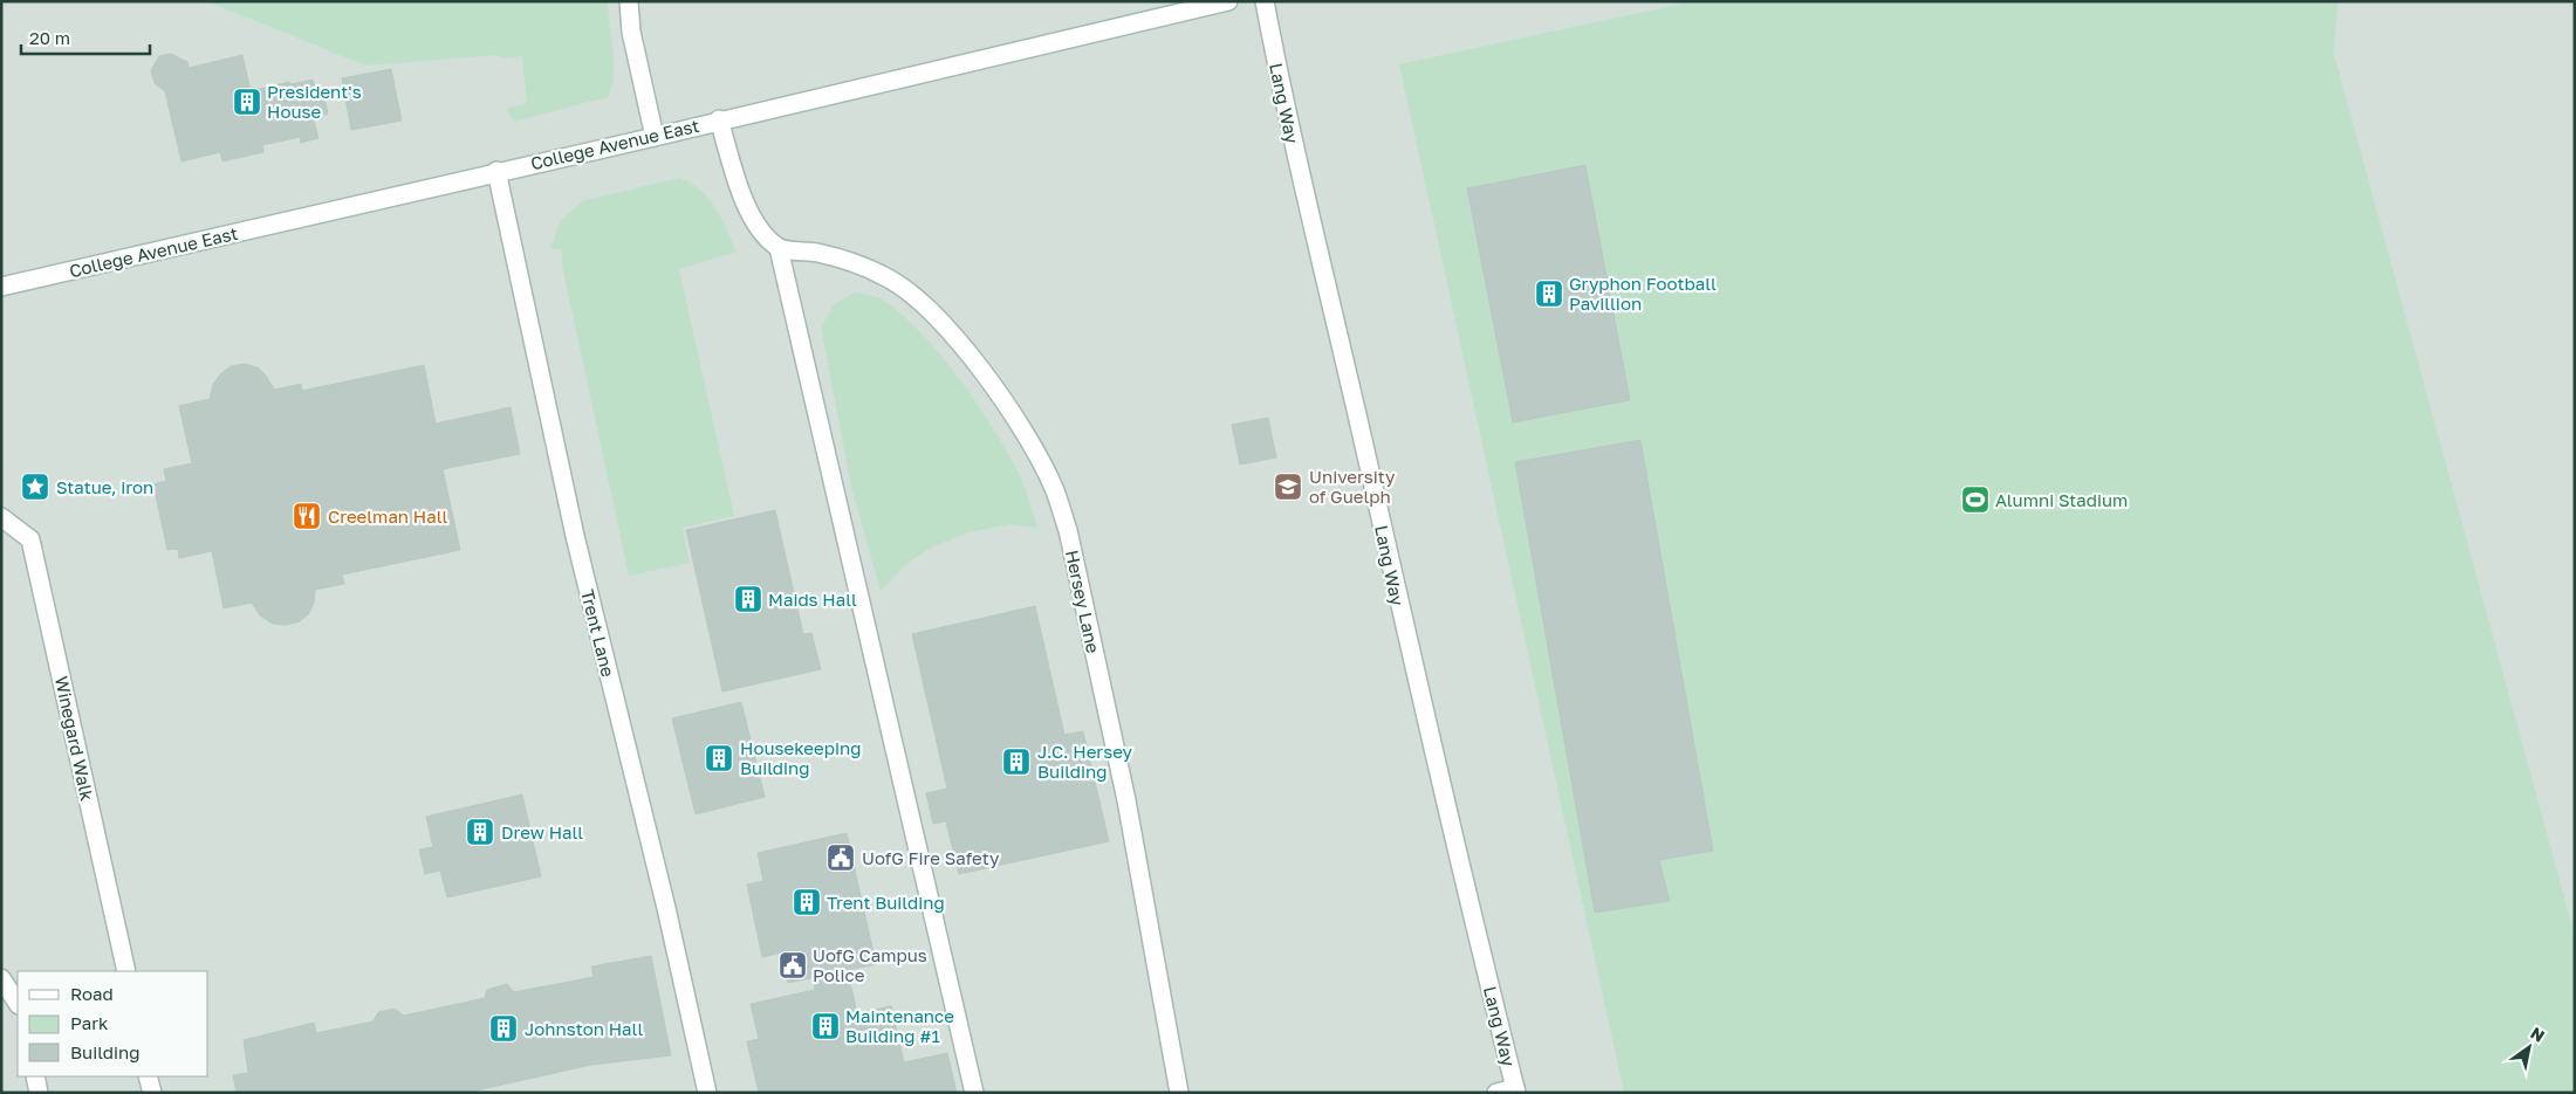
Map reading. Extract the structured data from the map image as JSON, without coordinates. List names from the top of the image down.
{
  "streets": {
    "street": [
      "Lang Way",
      "College Avenue East",
      "Hersey Lane",
      "Trent Lane",
      "Winegard Walk"
    ]
  },
  "crossings": [
    ["College Avenue East", "Trent Lane"]
  ],
  "places": {
    "building": [
      "President's House",
      "Gryphon Football Pavillion",
      "Maids Hall",
      "Housekeeping Building",
      "J.C. Hersey Building",
      "Drew Hall",
      "Trent Building",
      "Maintenance Building #1",
      "Johnston Hall"
    ],
    "place": ["Statue, iron"],
    "school or university": ["University of Guelph"],
    "sports": ["Alumni Stadium"],
    "restaurant": ["Creelman Hall"],
    "public building": ["UofG Fire Safety", "UofG Campus Police"]
  },
  "legend": ["Road", "Park", "Building"],
  "scale_bar": "20 m",
  "north": "top right"
}
